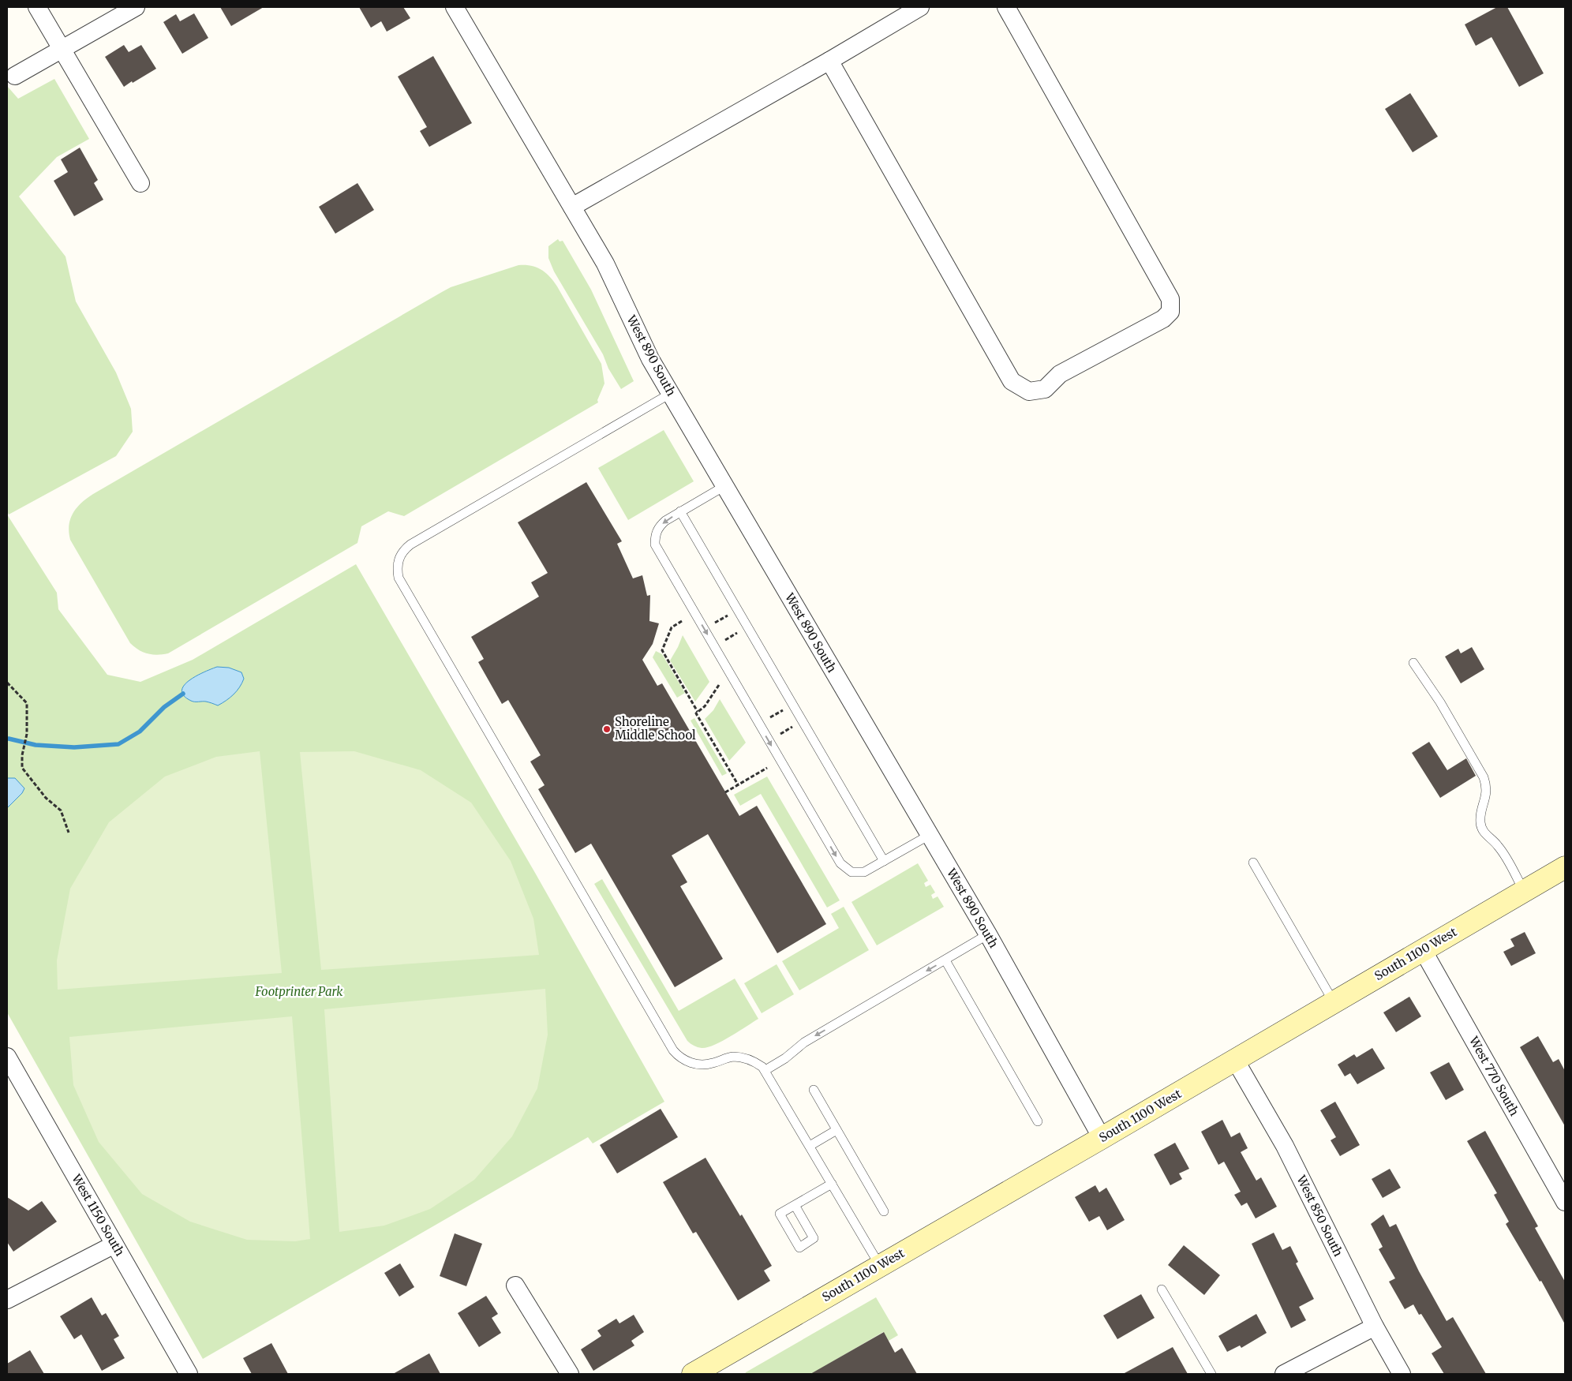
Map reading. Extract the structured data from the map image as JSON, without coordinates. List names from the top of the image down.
{
  "streets": {
    "street": [
      "West 890 South",
      "South 1100 West",
      "West 770 South",
      "West 1150 South",
      "West 850 South"
    ]
  },
  "crossings": [
    ["West 890 South", "South 1100 West"],
    ["South 1100 West", "West 770 South"],
    ["South 1100 West", "West 850 South"]
  ],
  "parks": ["Footprinter Park"],
  "places": ["Shoreline Middle School"]
}
